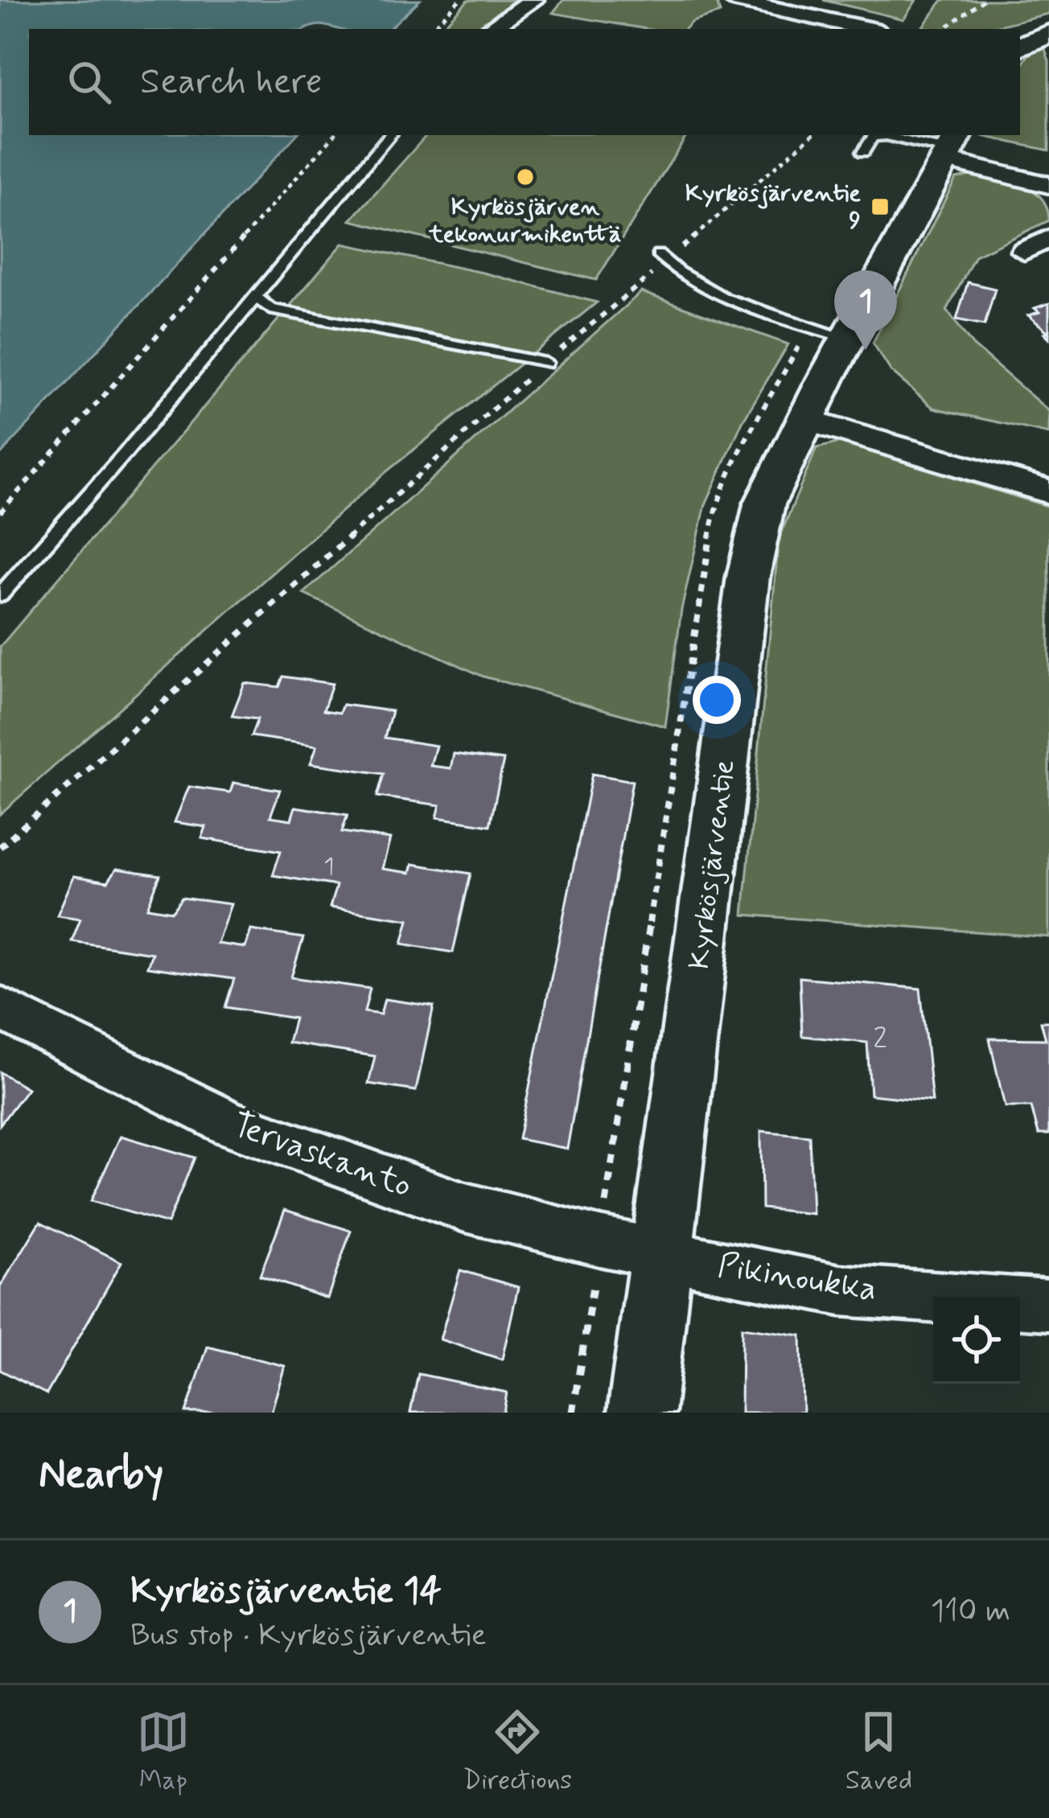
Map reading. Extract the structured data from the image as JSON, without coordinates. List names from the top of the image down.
{
  "streets": {
    "street": ["Kyrkösjärventie", "Tervaskanto", "Pikinoukka"]
  },
  "crossings": [
    ["Kyrkösjärventie", "Tervaskanto"],
    ["Kyrkösjärventie", "Pikinoukka"],
    ["Tervaskanto", "Pikinoukka"]
  ],
  "places": {
    "other": ["Kyrkösjärven tekonurmikenttä"],
    "transit": ["Kyrkösjärventie 9"]
  },
  "house_numbers": ["1", "2"],
  "page": {
    "search": "Search here",
    "pins": "1",
    "heading": "Nearby",
    "list": [
      {
        "mark": "1",
        "name": "Kyrkösjärventie 14",
        "note": "Bus stop · Kyrkösjärventie",
        "value": "110 m"
      }
    ],
    "nav": ["Map", "Directions", "Saved"]
  }
}
